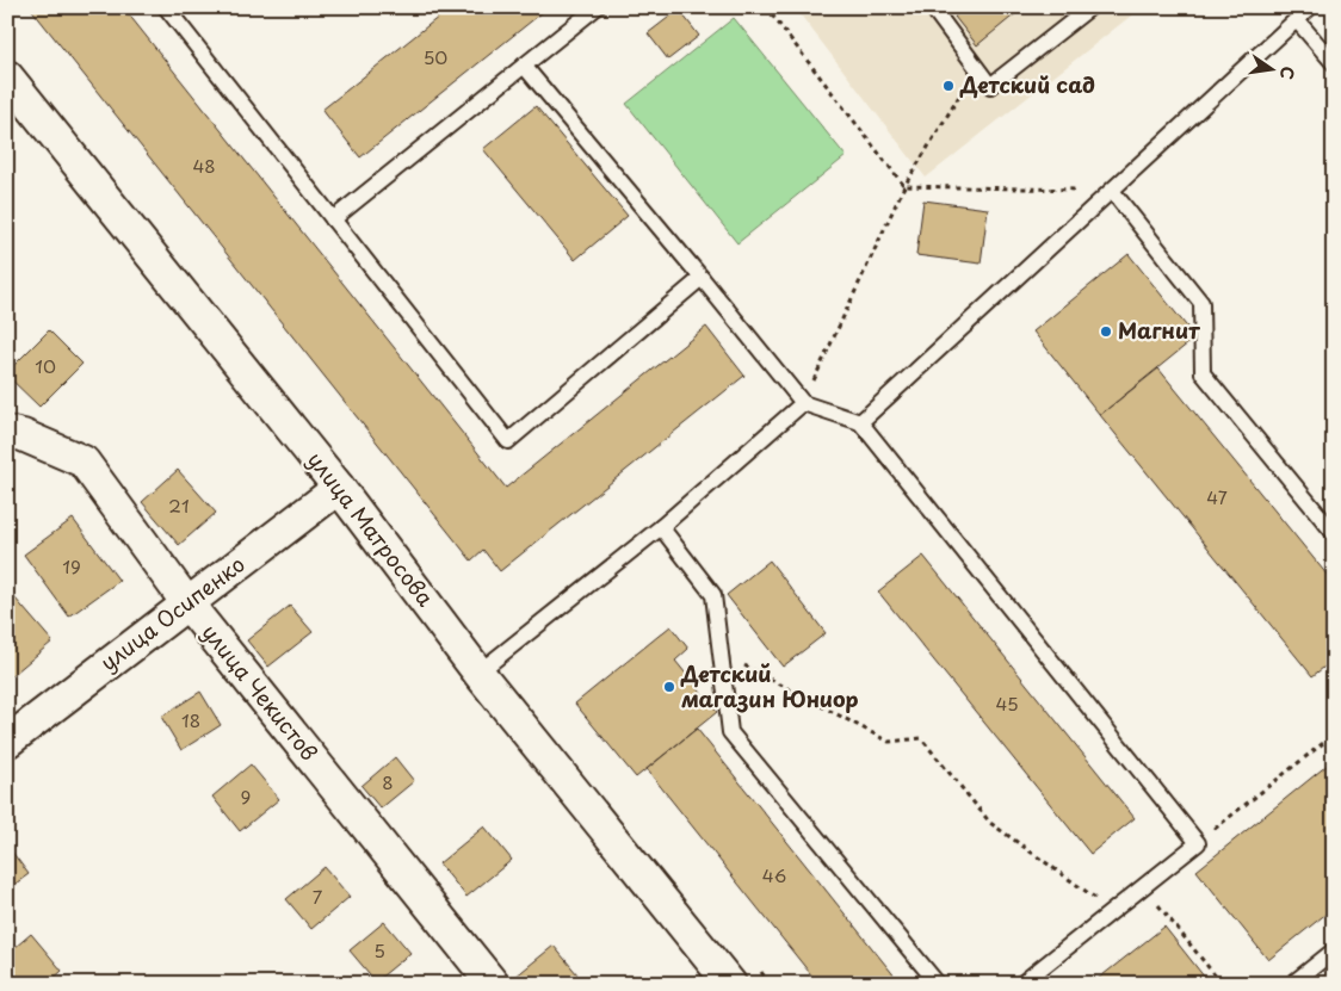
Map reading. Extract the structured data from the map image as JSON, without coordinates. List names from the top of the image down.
{
  "streets": {
    "street": ["улица Матросова", "улица Осипенко", "улица Чекистов"]
  },
  "crossings": [
    ["улица Матросова", "улица Осипенко"],
    ["улица Осипенко", "улица Чекистов"]
  ],
  "places": ["Детский сад", "Магнит", "Детский магазин Юниор"],
  "house_numbers": [
    "50",
    "48",
    "10",
    "47",
    "21",
    "19",
    "45",
    "18",
    "8",
    "9",
    "46",
    "7",
    "5"
  ],
  "north": "right"
}
